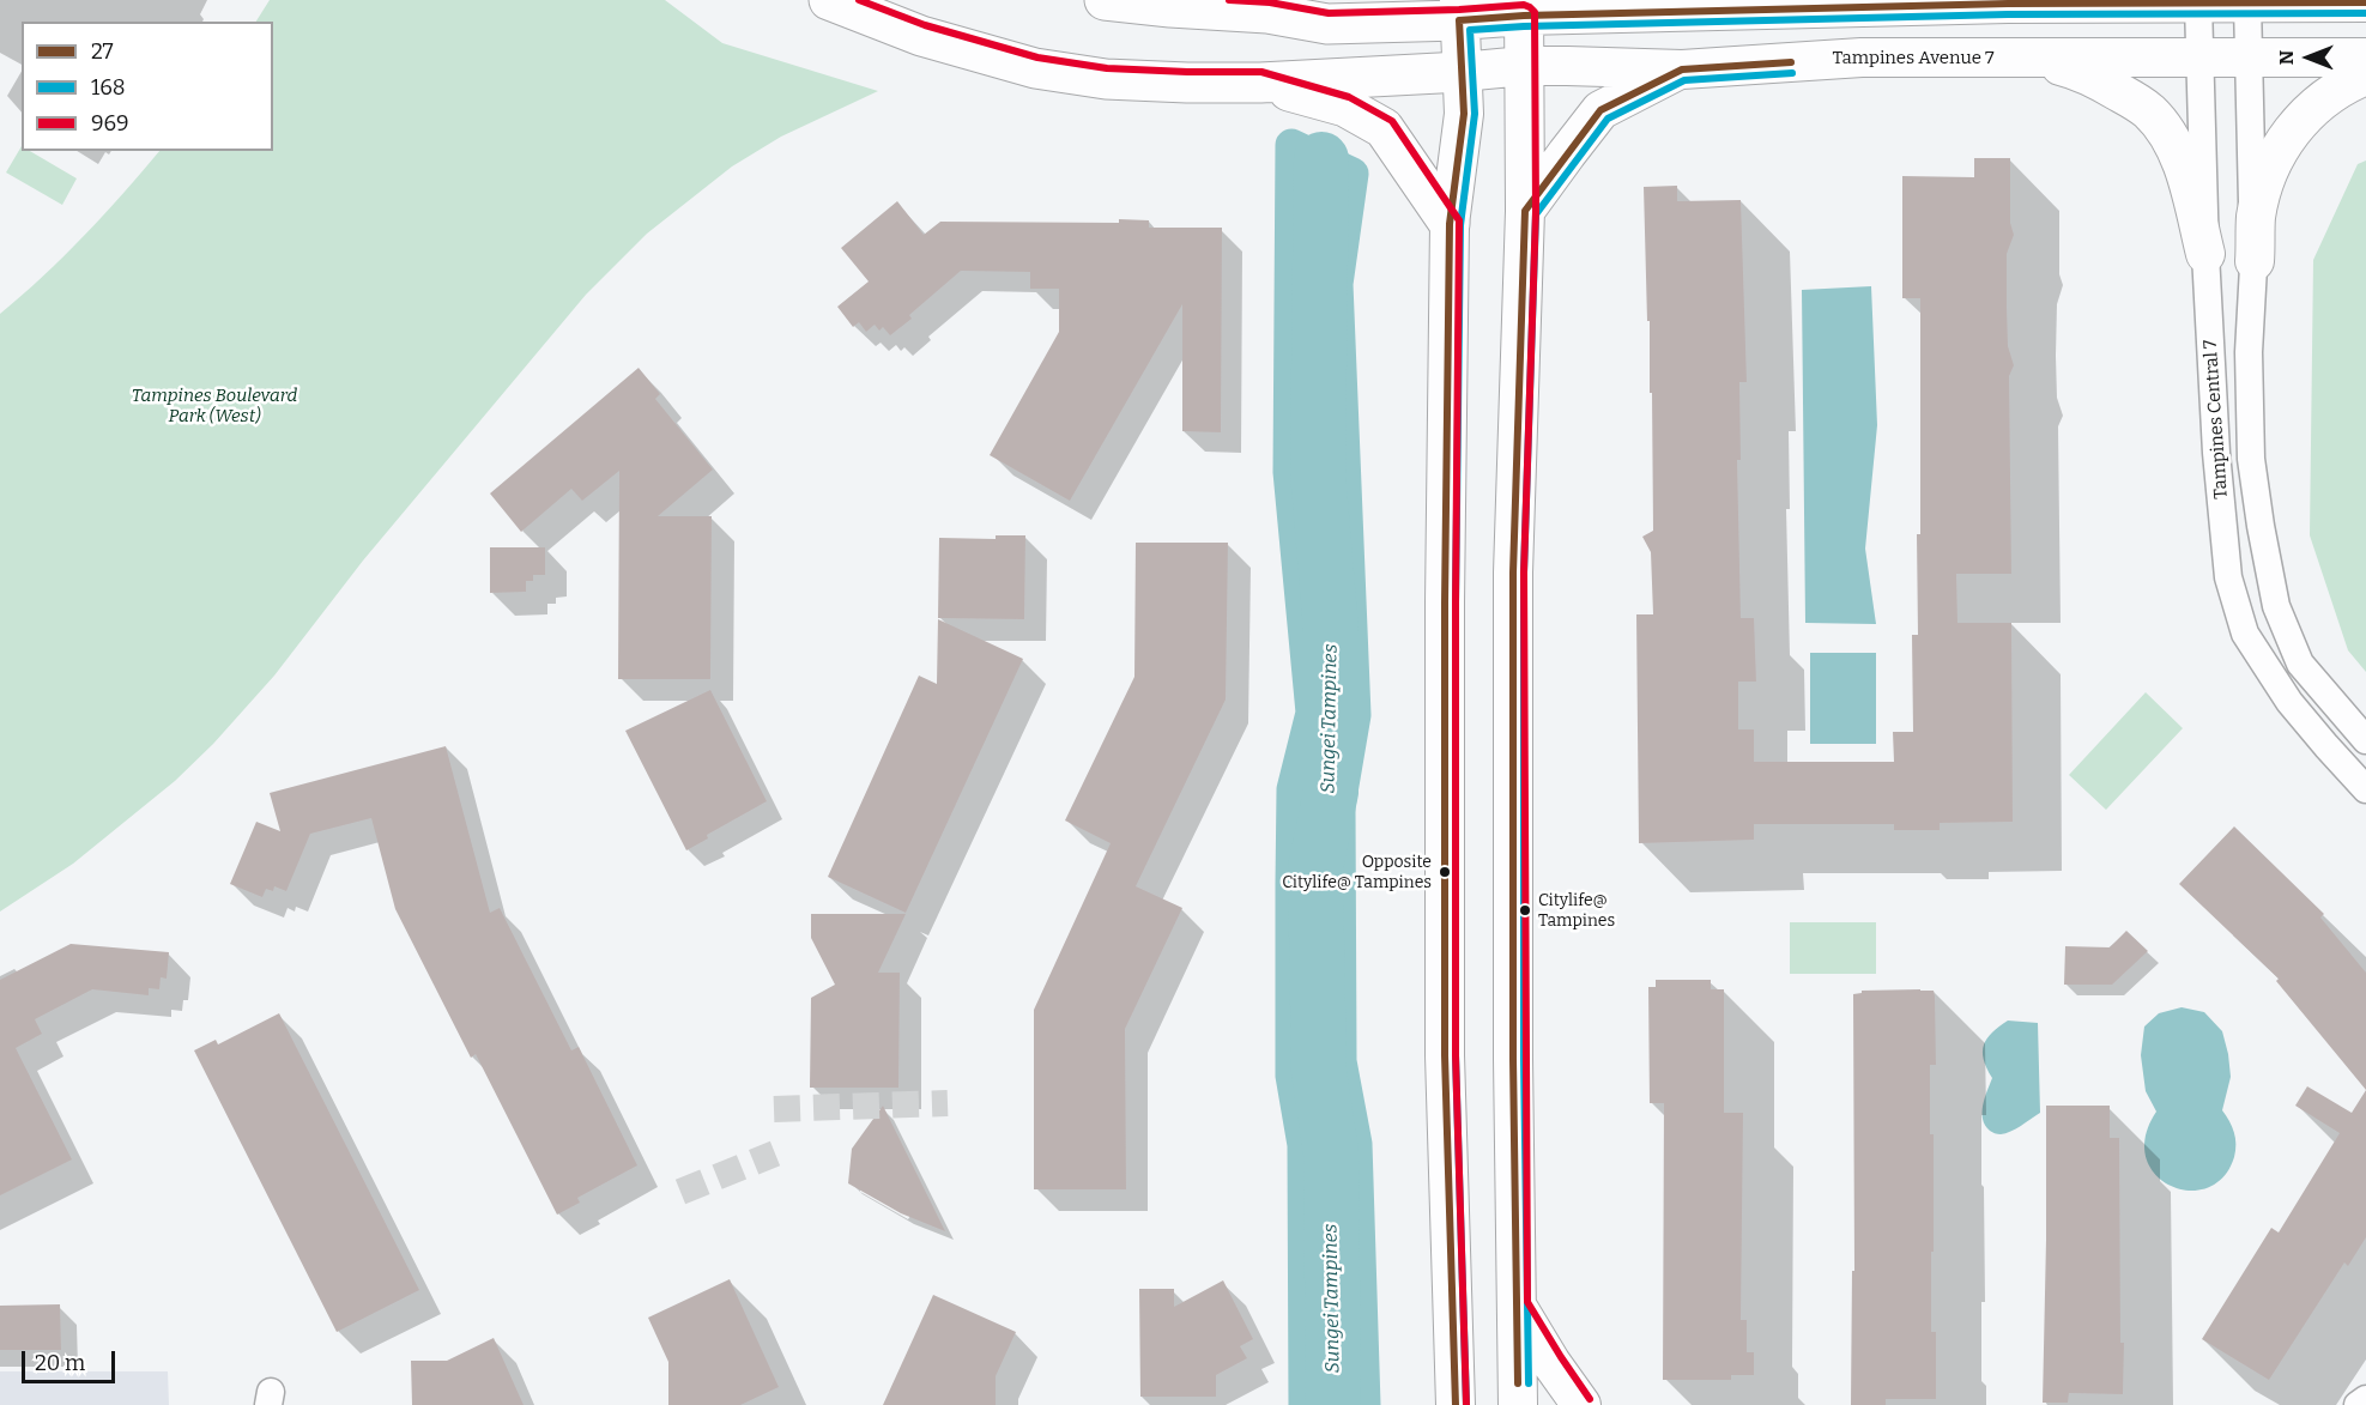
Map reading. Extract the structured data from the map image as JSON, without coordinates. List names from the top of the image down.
{
  "streets": {
    "main road": ["Tampines Avenue 7"],
    "street": ["Tampines Central 7"]
  },
  "crossings": [
    ["Tampines Avenue 7", "Tampines Central 7"]
  ],
  "water": ["Sungei Tampines"],
  "parks": ["Tampines Boulevard Park (West)"],
  "places": ["Opposite Citylife@ Tampines", "Citylife@ Tampines"],
  "lines": ["transit line 969", "transit line 27", "transit line 168"],
  "legend": ["27", "168", "969"],
  "scale_bar": "20 m",
  "north": "left"
}
